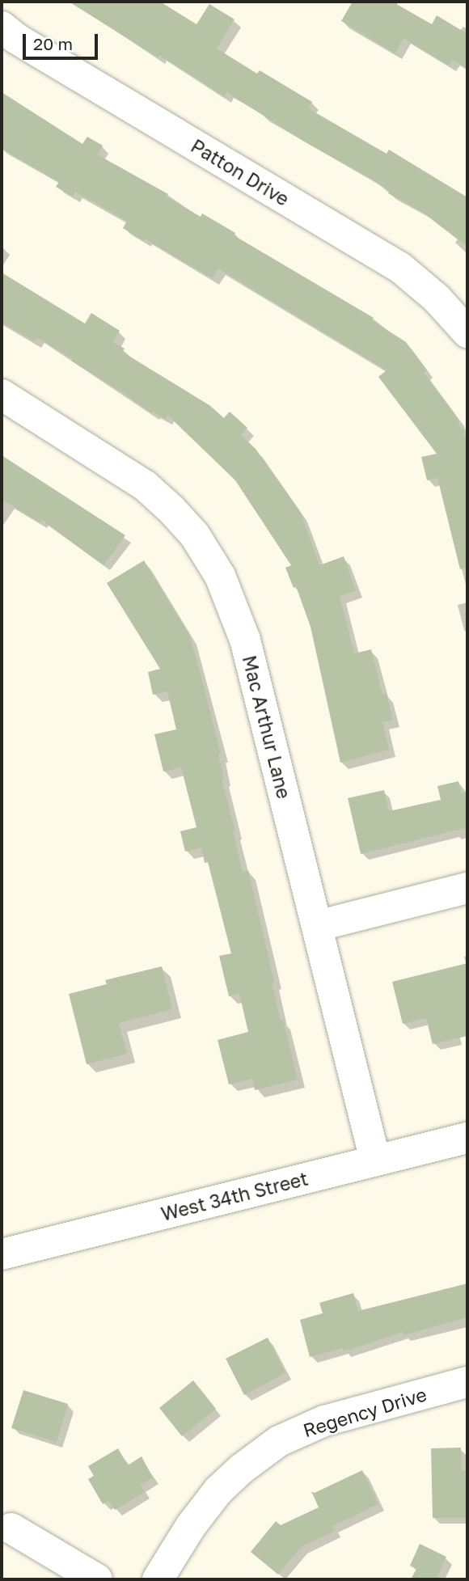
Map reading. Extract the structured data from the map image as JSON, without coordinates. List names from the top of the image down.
{
  "streets": {
    "street": [
      "Patton Drive",
      "Mac Arthur Lane",
      "West 34th Street",
      "Regency Drive"
    ]
  },
  "crossings": [
    ["Mac Arthur Lane", "West 34th Street"]
  ],
  "scale_bar": "20 m"
}
